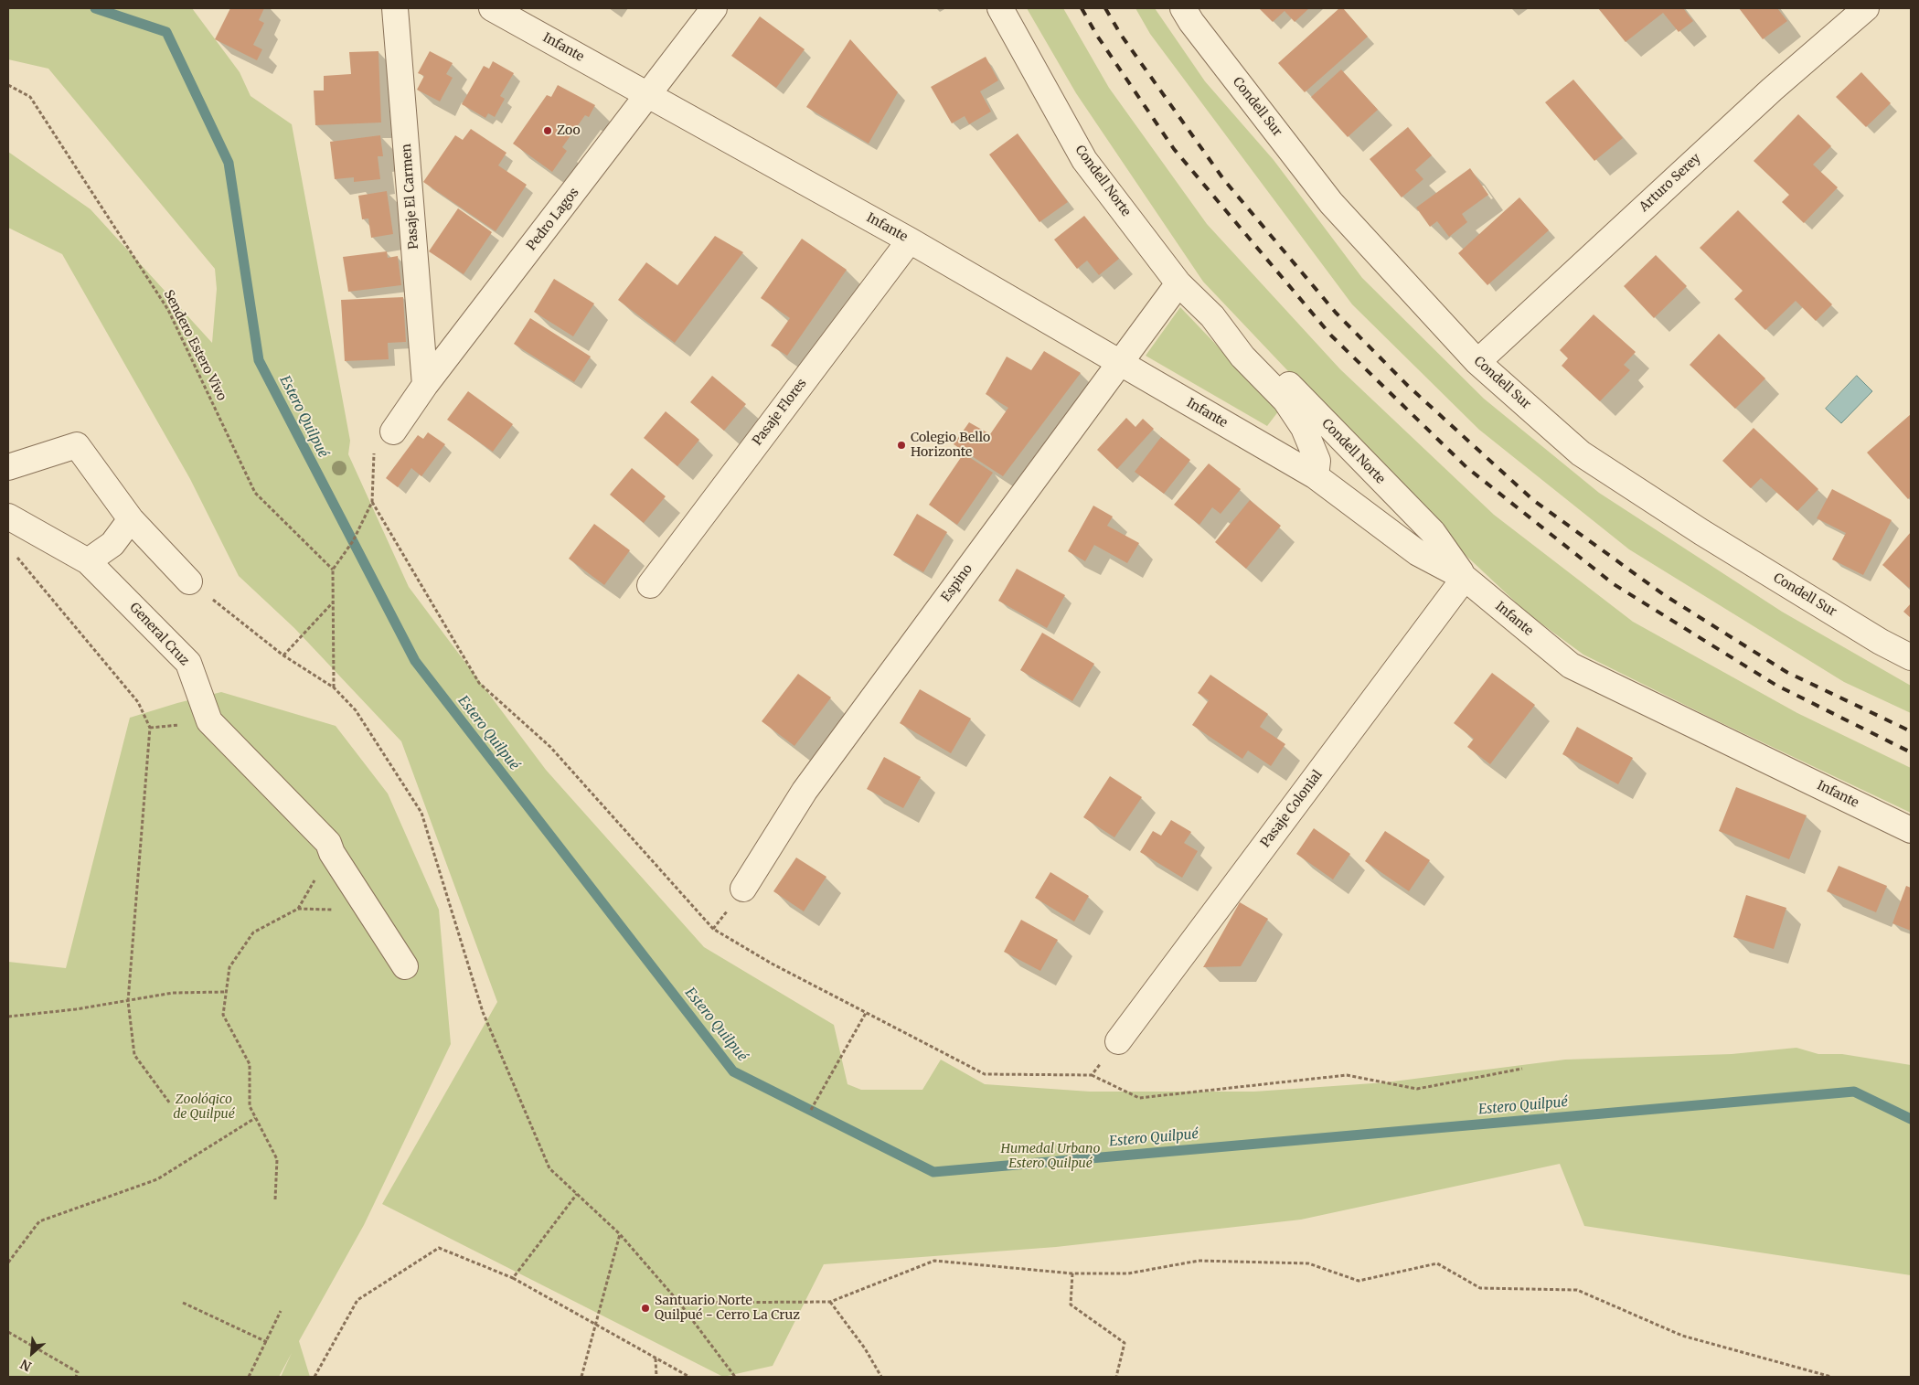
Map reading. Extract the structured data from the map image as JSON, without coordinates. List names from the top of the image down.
{
  "streets": {
    "street": [
      "Infante",
      "Condell Sur",
      "Condell Norte",
      "Arturo Serey",
      "Pasaje El Carmen",
      "Pedro Lagos",
      "Pasaje Flores",
      "Espino",
      "General Cruz",
      "Pasaje Colonial"
    ],
    "path": ["Sendero Estero Vivo"]
  },
  "crossings": [
    ["Infante", "Condell Norte"],
    ["Infante", "Pedro Lagos"],
    ["Infante", "Pasaje Flores"],
    ["Infante", "Espino"],
    ["Infante", "Pasaje Colonial"],
    ["Condell Sur", "Arturo Serey"],
    ["Condell Norte", "Espino"],
    ["Condell Norte", "Pasaje Colonial"],
    ["Pasaje El Carmen", "Pedro Lagos"]
  ],
  "water": ["Estero Quilpué"],
  "parks": ["Zoológico de Quilpué", "Humedal Urbano Estero Quilpué"],
  "places": ["Zoo", "Colegio Bello Horizonte", "Santuario Norte Quilpué - Cerro La Cruz"],
  "north": "bottom left"
}
